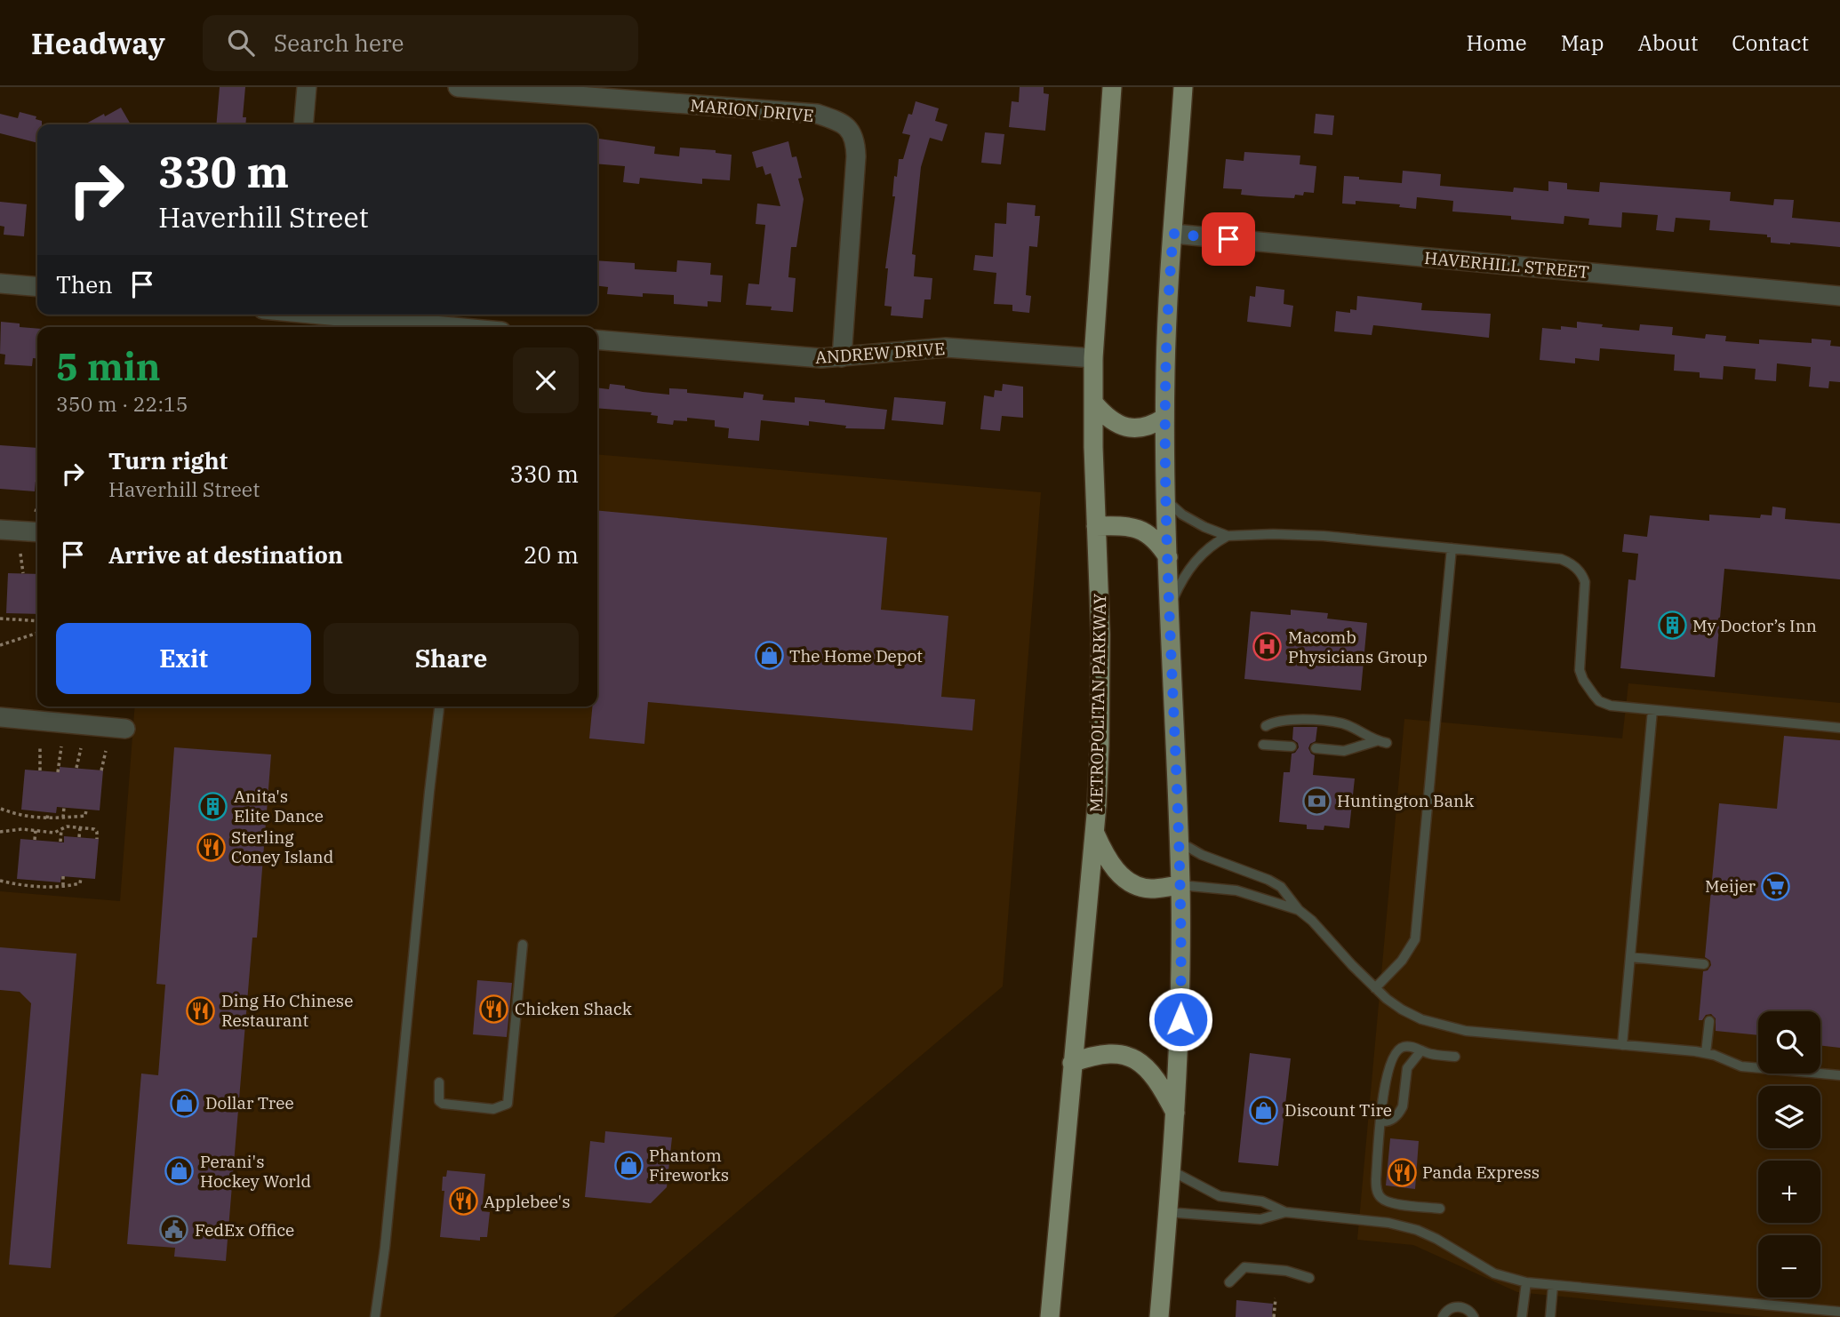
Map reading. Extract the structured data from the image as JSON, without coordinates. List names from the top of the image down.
{
  "streets": {
    "main road": ["METROPOLITAN PARKWAY"],
    "street": ["MARION DRIVE", "HAVERHILL STREET", "ANDREW DRIVE"]
  },
  "crossings": [
    ["MARION DRIVE", "ANDREW DRIVE"],
    ["ANDREW DRIVE", "METROPOLITAN PARKWAY"]
  ],
  "places": {
    "building": ["My Doctor’s Inn", "Anita's Elite Dance"],
    "hospital": ["Macomb Physicians Group"],
    "shop": [
      "The Home Depot",
      "Dollar Tree",
      "Discount Tire",
      "Phantom Fireworks",
      "Perani's Hockey World"
    ],
    "bank": ["Huntington Bank"],
    "restaurant": [
      "Sterling Coney Island",
      "Chicken Shack",
      "Ding Ho Chinese Restaurant",
      "Panda Express",
      "Applebee's"
    ],
    "supermarket": ["Meijer"],
    "public building": ["FedEx Office"]
  },
  "page": {
    "header": "Headway",
    "search": "Search here",
    "nav": [
      "Home",
      "Map",
      "About",
      "Contact"
    ],
    "turn": ["330 m", "Haverhill Street"],
    "then": "Then",
    "heading": ["5 min", "350 m · 22:15"],
    "list": [
      {
        "name": "Turn right",
        "note": "Haverhill Street",
        "value": "330 m"
      },
      {
        "name": "Arrive at destination",
        "value": "20 m"
      }
    ],
    "buttons": ["Exit", "Share"],
    "map_buttons": ["+", "−"]
  }
}
